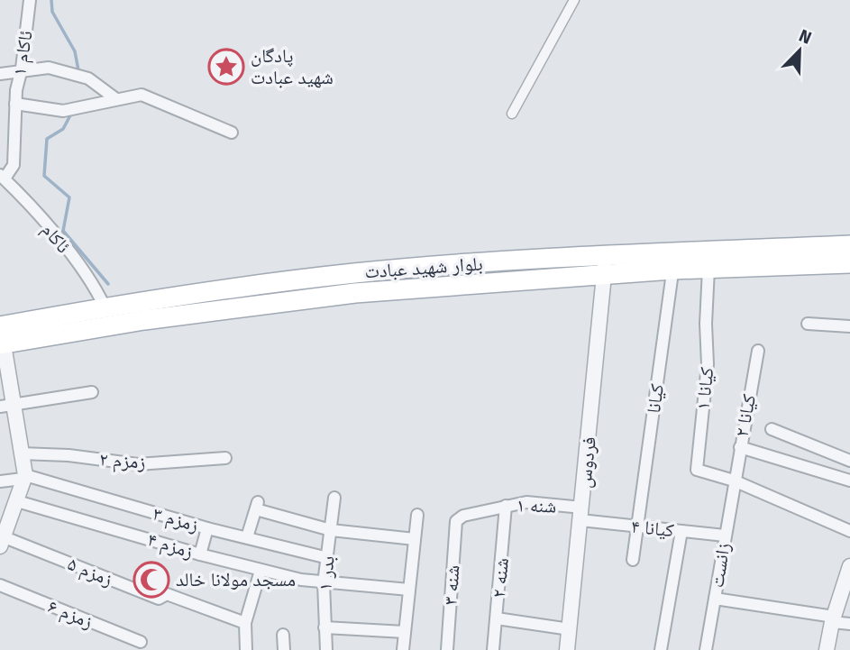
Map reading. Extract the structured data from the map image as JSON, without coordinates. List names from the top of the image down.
{
  "streets": {
    "main road": ["بلوار شهید عبادت"],
    "street": [
      "ئاکام ۱",
      "ئاکام",
      "کیانا ۱",
      "کیانا",
      "کیانا ۲",
      "زمزم ۲",
      "فردوس",
      "شنه ۱",
      "زمزم ۳",
      "کیانا ۴",
      "زمزم ۴",
      "زانست",
      "زمزم ۵",
      "بدر ۱",
      "شنه ۲",
      "شنه ۳",
      "زمزم ۶"
    ]
  },
  "crossings": [
    ["ئاکام ۱", "ئاکام"],
    ["ئاکام", "بلوار شهید عبادت"],
    ["بلوار شهید عبادت", "کیانا ۱"],
    ["بلوار شهید عبادت", "کیانا"],
    ["بلوار شهید عبادت", "فردوس"],
    ["کیانا ۱", "کیانا ۲"],
    ["کیانا ۱", "زانست"],
    ["کیانا", "کیانا ۴"],
    ["کیانا ۲", "زانست"],
    ["فردوس", "شنه ۱"],
    ["فردوس", "کیانا ۴"],
    ["شنه ۱", "کیانا ۴"],
    ["شنه ۱", "شنه ۲"],
    ["شنه ۱", "شنه ۳"],
    ["زمزم ۳", "بدر ۱"],
    ["کیانا ۴", "زانست"],
    ["زمزم ۴", "بدر ۱"]
  ],
  "places": {
    "place": ["پادگان شهید عبادت"],
    "mosque": ["مسجد مولانا خالد"]
  },
  "north": "top right"
}
